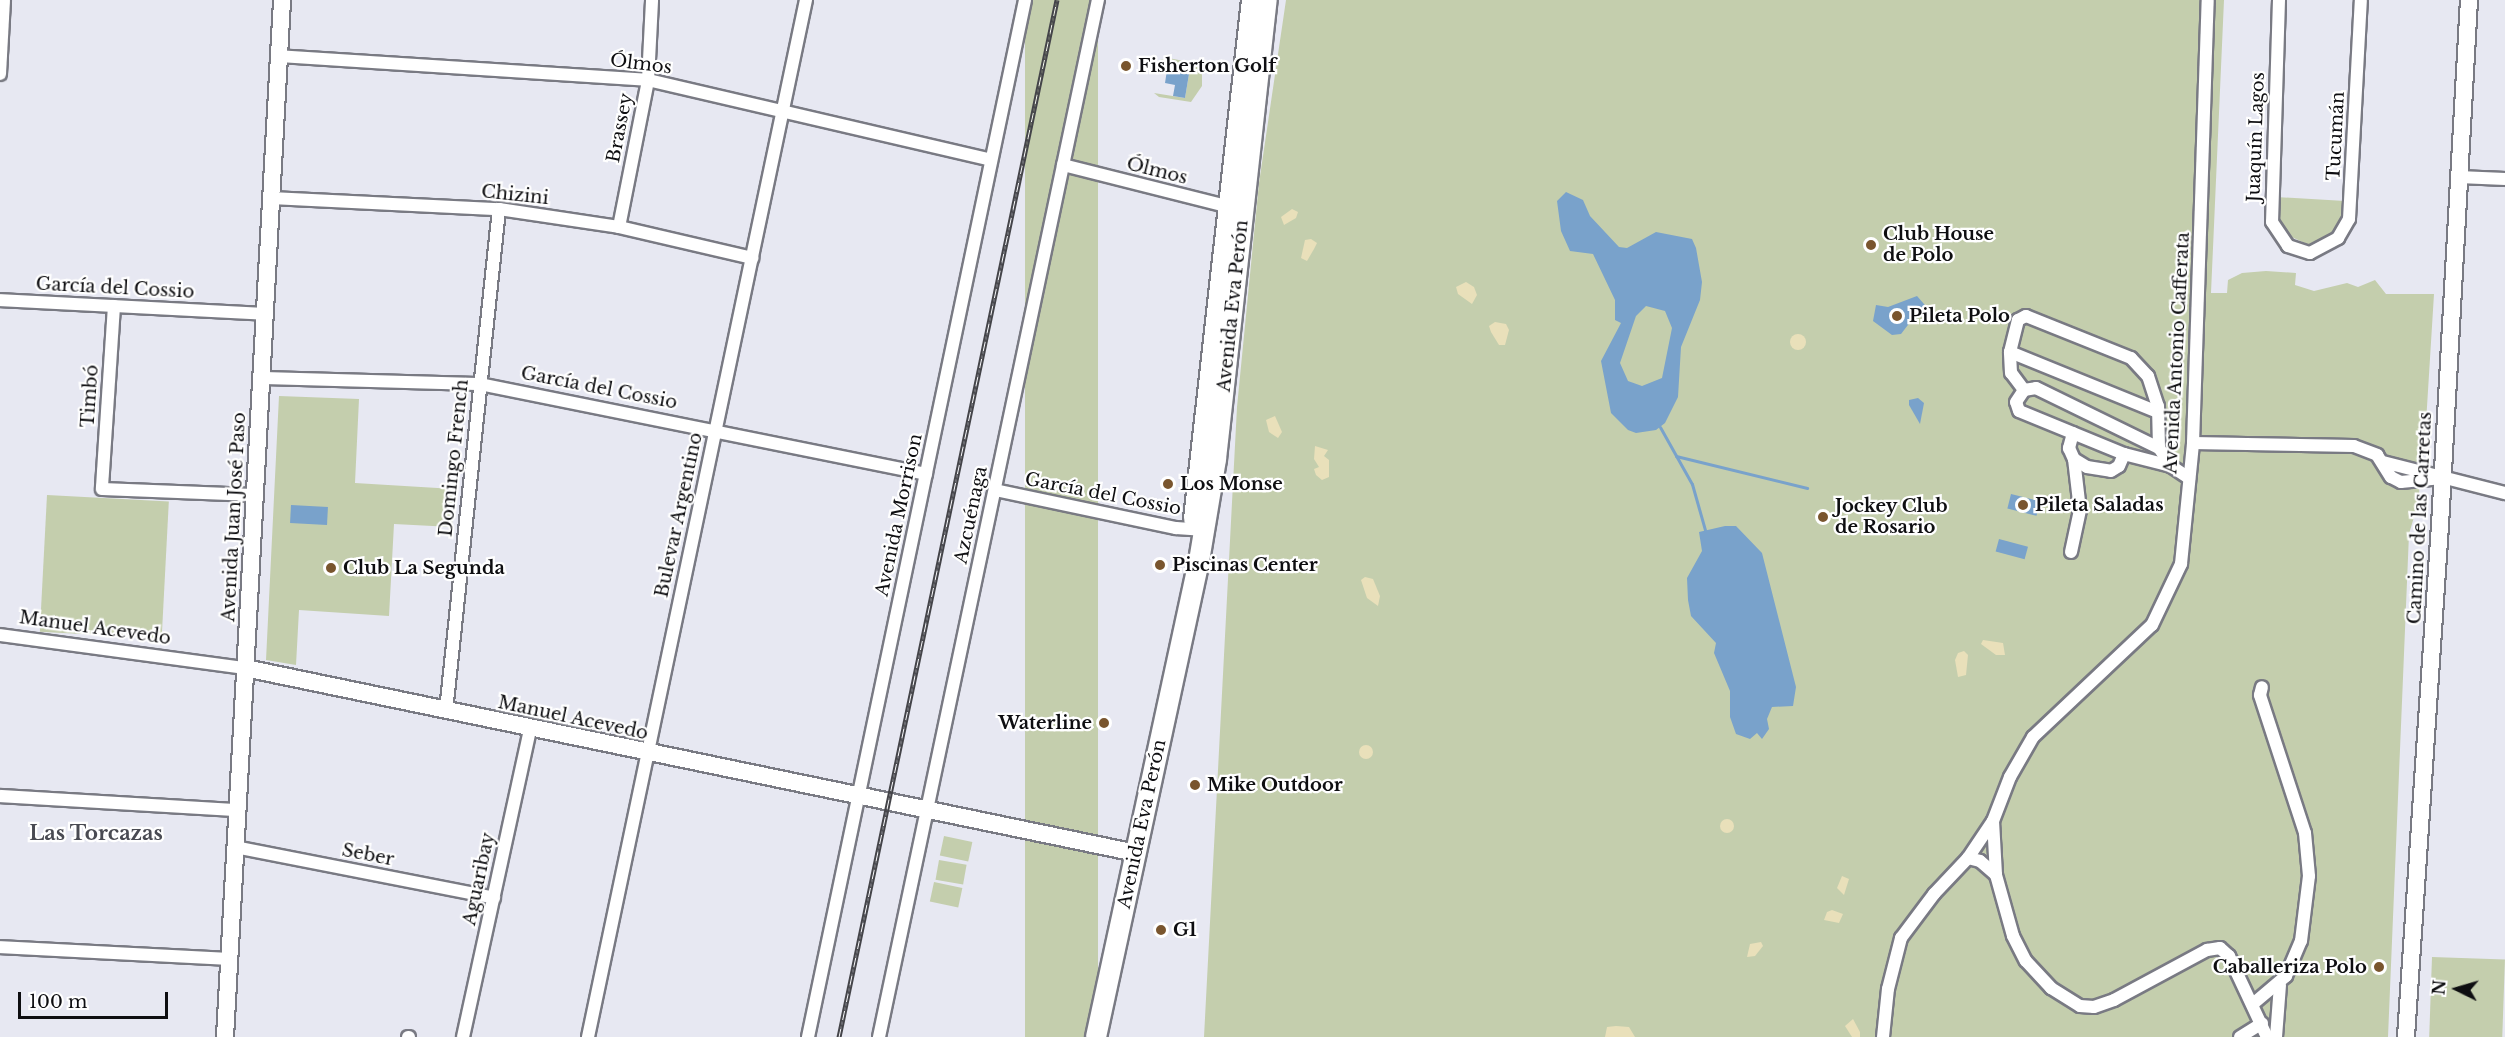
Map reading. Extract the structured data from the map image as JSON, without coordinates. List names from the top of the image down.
{
  "streets": {
    "main road": ["Avenida Eva Perón"],
    "street": [
      "Ólmos",
      "Brassey",
      "Tucumán",
      "Juaquín Lagos",
      "Chizini",
      "García del Cossio",
      "Avenida Antonio Cafferata",
      "Timbó",
      "Domingo French",
      "Bulevar Argentino",
      "Avenida Morrison",
      "Azcuénaga",
      "Avenida Juan José Paso",
      "Camino de las Carretas",
      "Manuel Acevedo",
      "Seber",
      "Aguaribay"
    ]
  },
  "crossings": [
    ["Ólmos", "Brassey"],
    ["Ólmos", "Avenida Eva Perón"],
    ["Ólmos", "Bulevar Argentino"],
    ["Ólmos", "Avenida Morrison"],
    ["Ólmos", "Azcuénaga"],
    ["Ólmos", "Avenida Juan José Paso"],
    ["Brassey", "Chizini"],
    ["Tucumán", "Juaquín Lagos"],
    ["Chizini", "Domingo French"],
    ["Chizini", "Bulevar Argentino"],
    ["Chizini", "Avenida Juan José Paso"],
    ["García del Cossio", "Avenida Eva Perón"],
    ["García del Cossio", "Timbó"],
    ["García del Cossio", "Domingo French"],
    ["García del Cossio", "Bulevar Argentino"],
    ["García del Cossio", "Avenida Morrison"],
    ["García del Cossio", "Azcuénaga"],
    ["García del Cossio", "Avenida Juan José Paso"],
    ["Avenida Eva Perón", "Manuel Acevedo"],
    ["Timbó", "Avenida Juan José Paso"],
    ["Domingo French", "Manuel Acevedo"],
    ["Bulevar Argentino", "Manuel Acevedo"],
    ["Avenida Morrison", "Manuel Acevedo"],
    ["Azcuénaga", "Manuel Acevedo"],
    ["Avenida Juan José Paso", "Manuel Acevedo"],
    ["Avenida Juan José Paso", "Seber"],
    ["Manuel Acevedo", "Aguaribay"],
    ["Seber", "Aguaribay"]
  ],
  "districts": ["Las Torcazas"],
  "places": [
    "Fisherton Golf",
    "Club House de Polo",
    "Pileta Polo",
    "Los Monse",
    "Pileta Saladas",
    "Jockey Club de Rosario",
    "Piscinas Center",
    "Club La Segunda",
    "Waterline",
    "Mike Outdoor",
    "G1",
    "Caballeriza Polo"
  ],
  "scale_bar": "100 m",
  "north": "left"
}
